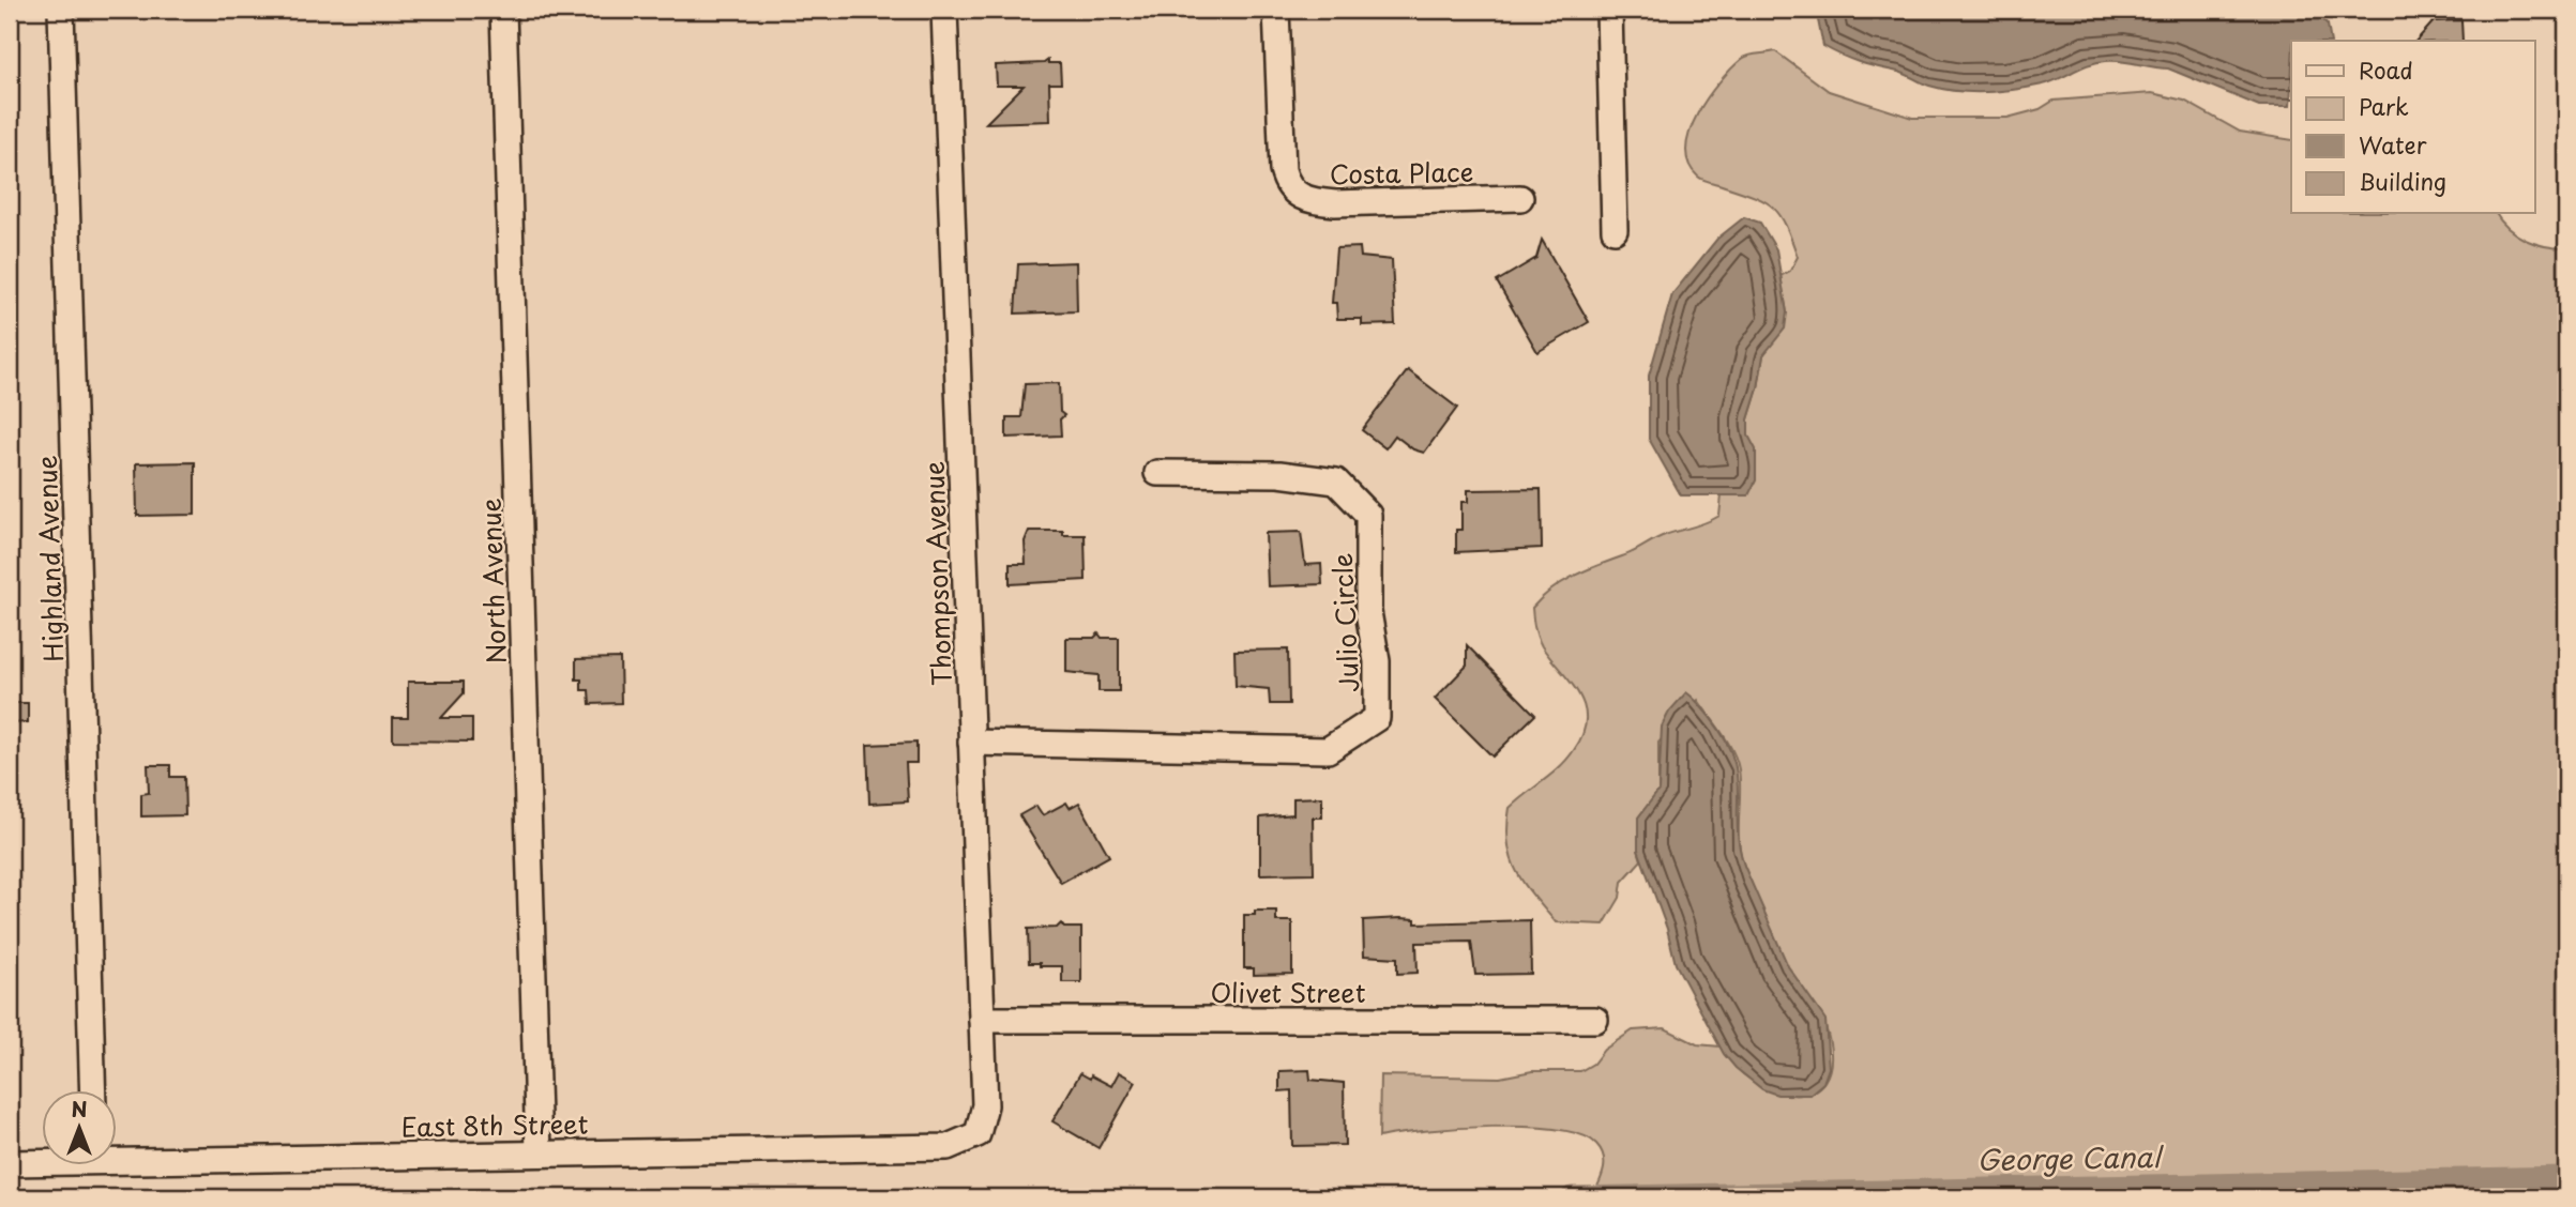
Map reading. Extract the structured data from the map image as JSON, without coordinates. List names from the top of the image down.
{
  "streets": {
    "street": [
      "Costa Place",
      "Highland Avenue",
      "Thompson Avenue",
      "North Avenue",
      "Julio Circle",
      "Olivet Street",
      "East 8th Street"
    ]
  },
  "crossings": [
    ["Thompson Avenue", "Julio Circle"],
    ["Thompson Avenue", "Olivet Street"],
    ["Thompson Avenue", "East 8th Street"],
    ["North Avenue", "East 8th Street"]
  ],
  "water": ["George Canal"],
  "legend": [
    "Road",
    "Park",
    "Water",
    "Building"
  ],
  "north": "top"
}
